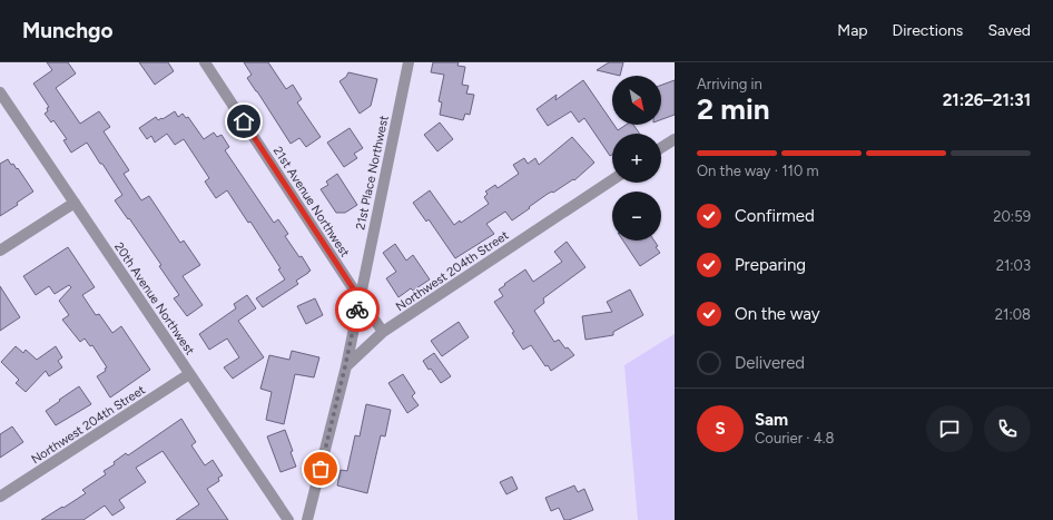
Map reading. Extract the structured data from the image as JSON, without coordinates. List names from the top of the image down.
{
  "streets": {
    "street": [
      "21st Place Northwest",
      "21st Avenue Northwest",
      "Northwest 204th Street",
      "20th Avenue Northwest"
    ]
  },
  "crossings": [
    ["21st Place Northwest", "21st Avenue Northwest"],
    ["21st Place Northwest", "Northwest 204th Street"],
    ["21st Avenue Northwest", "Northwest 204th Street"],
    ["Northwest 204th Street", "20th Avenue Northwest"]
  ],
  "north": "bottom right",
  "page": {
    "header": "Munchgo",
    "nav": ["Map", "Directions", "Saved"],
    "heading": ["2 min", "Arriving in", "21:26–21:31"],
    "panel": ["Sam", "Courier · 4.8"],
    "map_buttons": ["+", "−"],
    "bar": "On the way · 110 m",
    "list": [
      ["Confirmed", "20:59"],
      ["Preparing", "21:03"],
      ["On the way", "21:08"],
      "Delivered"
    ],
    "round": "S"
  }
}
